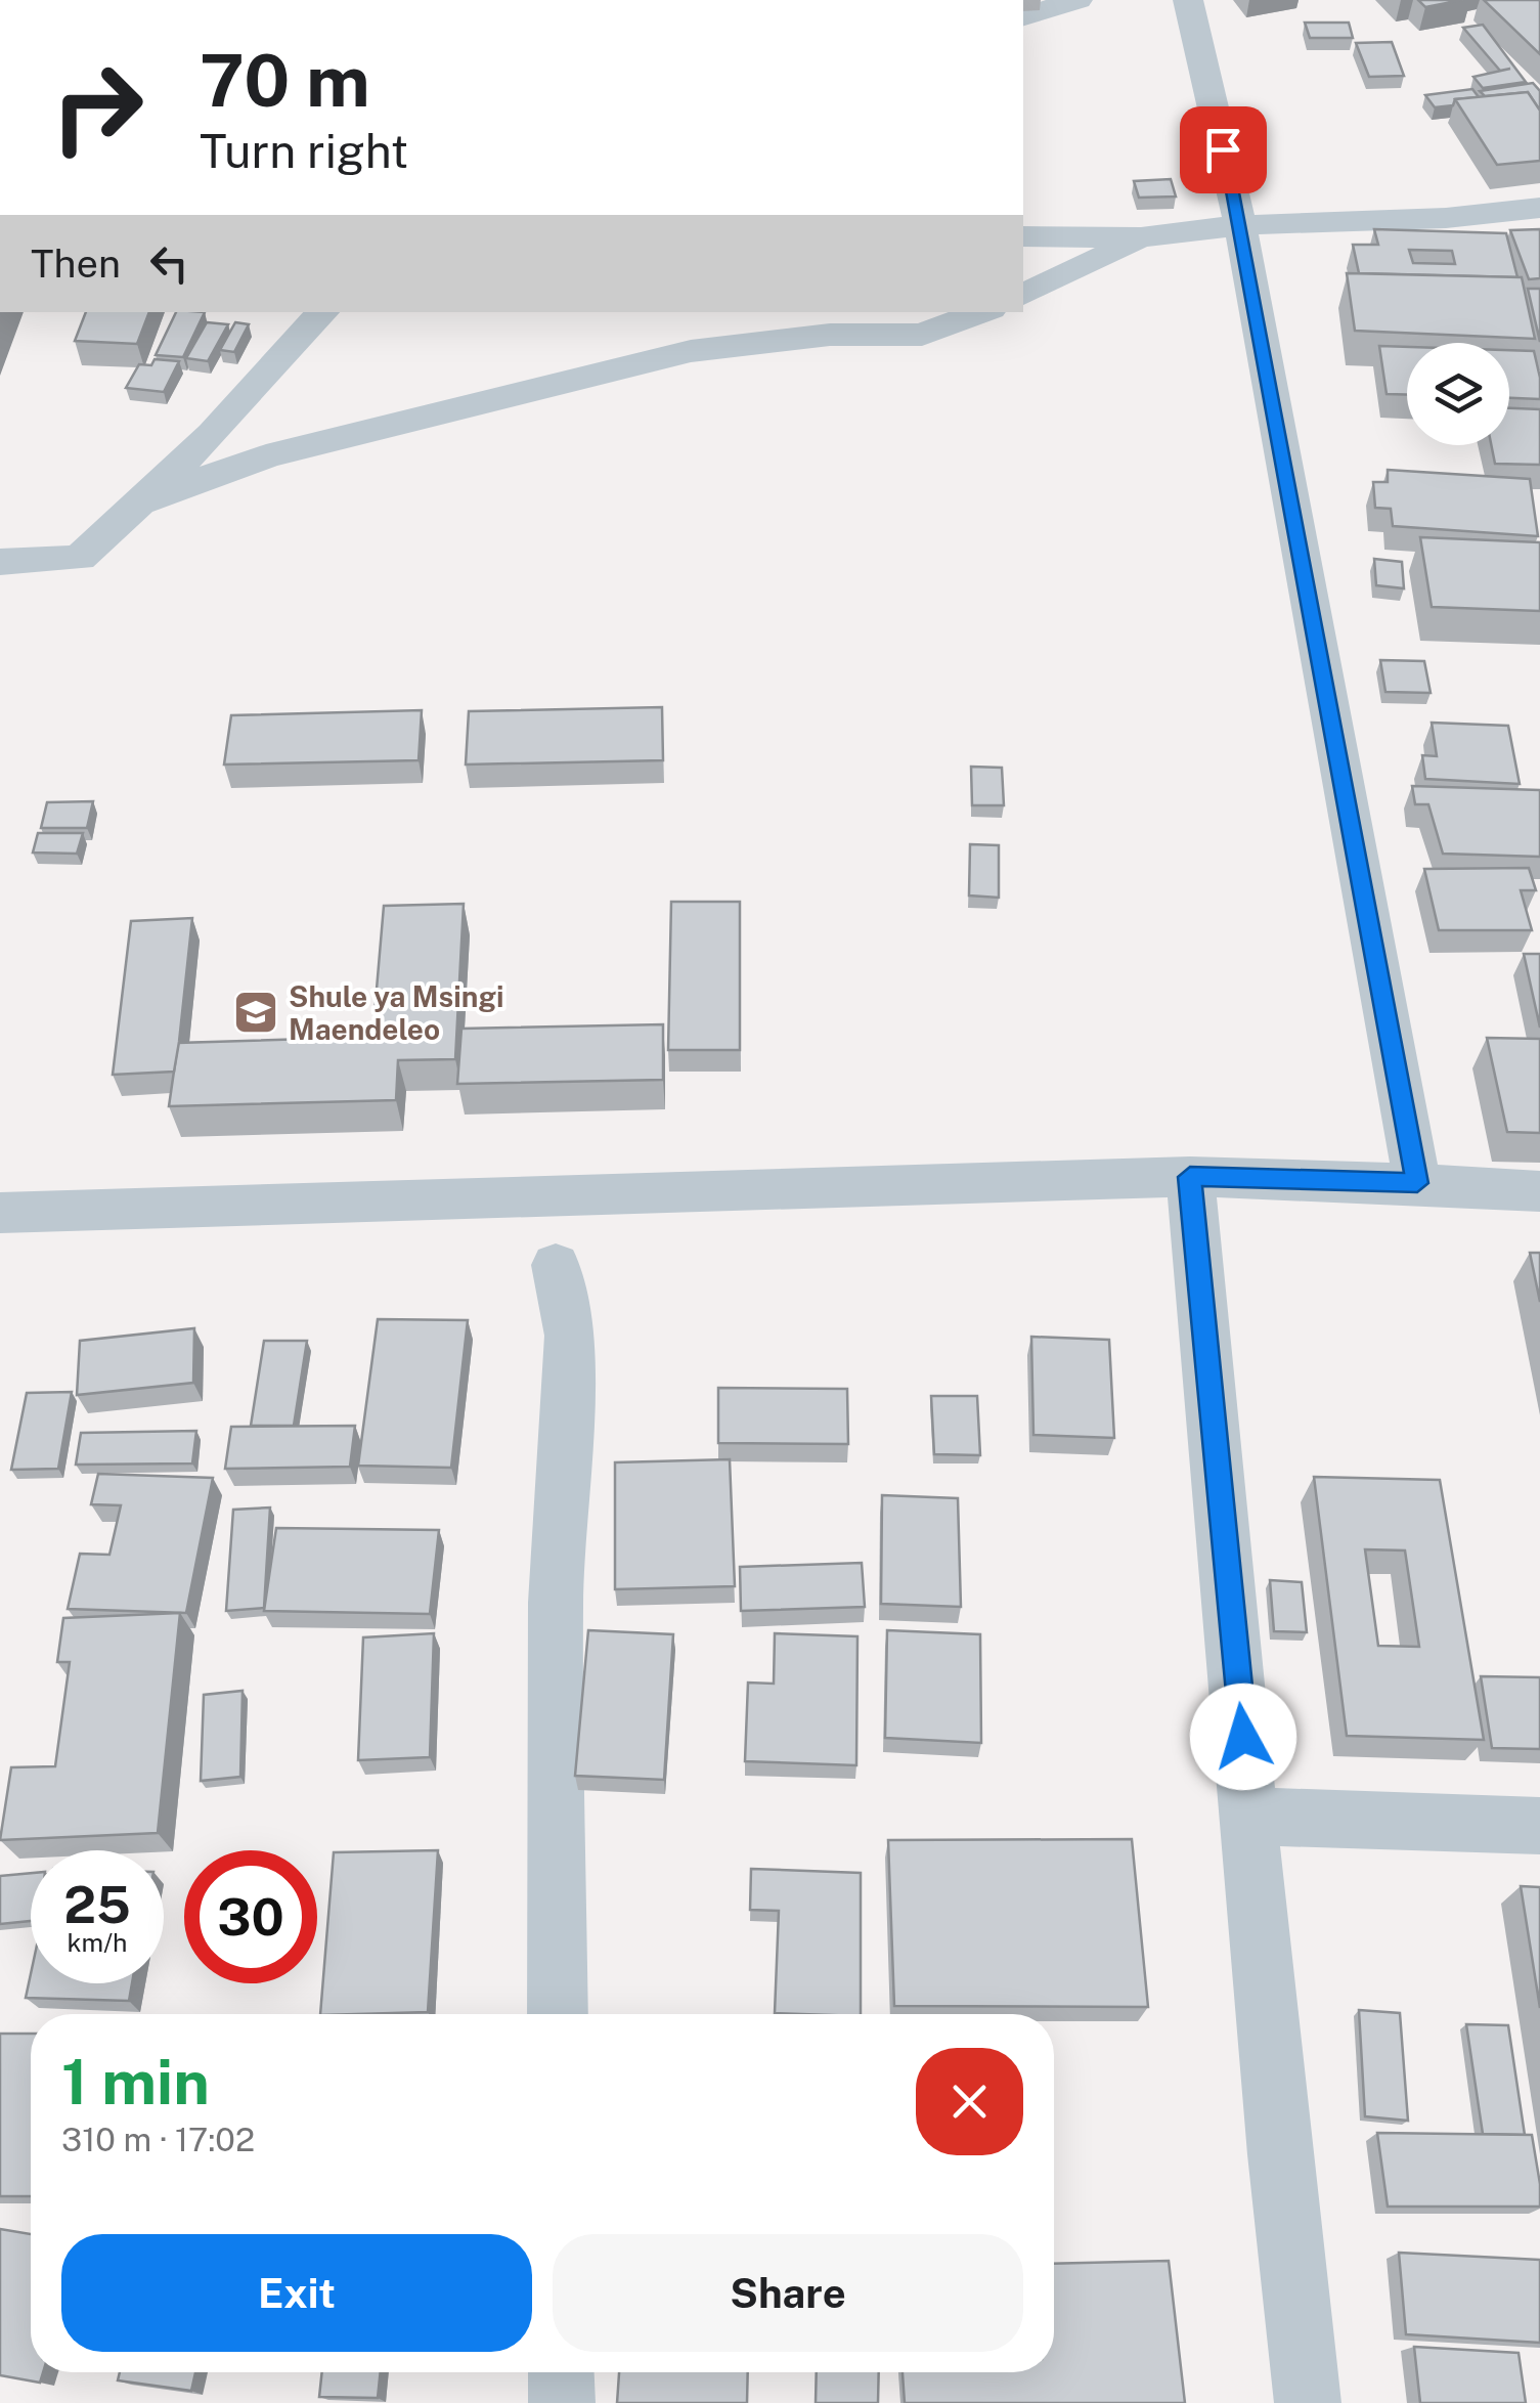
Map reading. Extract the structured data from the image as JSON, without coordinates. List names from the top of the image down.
{
  "places": {
    "school or university": ["Shule ya Msingi Maendeleo"]
  },
  "page": {
    "turn": ["70 m", "Turn right"],
    "then": "Then",
    "speed": "25 km/h",
    "limit": "30",
    "heading": ["1 min", "310 m · 17:02"],
    "buttons": ["Exit", "Share"]
  }
}
